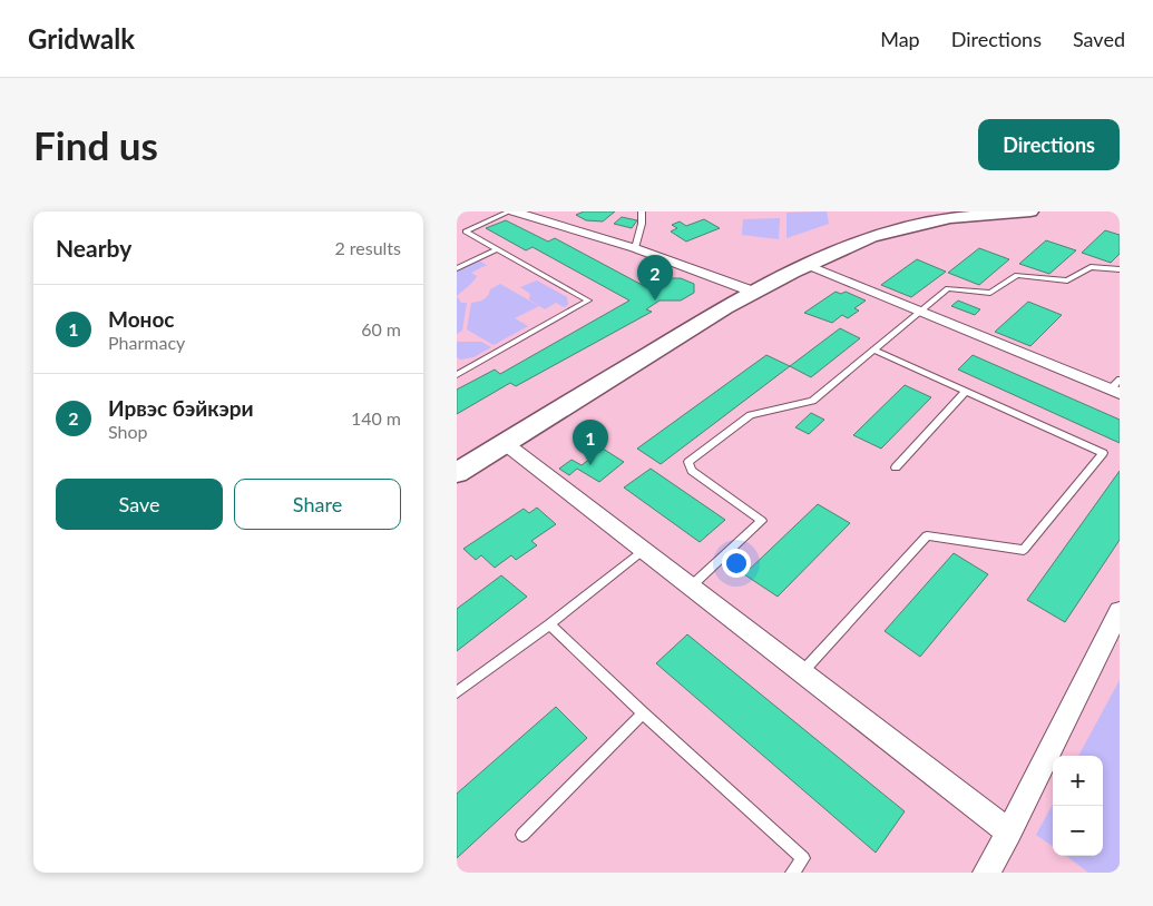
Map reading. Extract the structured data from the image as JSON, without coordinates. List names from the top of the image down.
{
  "page": {
    "header": "Gridwalk",
    "nav": ["Map", "Directions", "Saved"],
    "buttons": [
      "Directions",
      ["Save", "Share"]
    ],
    "title": "Find us",
    "heading": ["Nearby", "2 results"],
    "pins": ["2", "1"],
    "list": [
      {
        "mark": "1",
        "name": "Монос",
        "note": "Pharmacy",
        "value": "60 m"
      },
      {
        "mark": "2",
        "name": "Ирвэс бэйкэри",
        "note": "Shop",
        "value": "140 m"
      }
    ],
    "map_buttons": ["+", "−"]
  }
}
